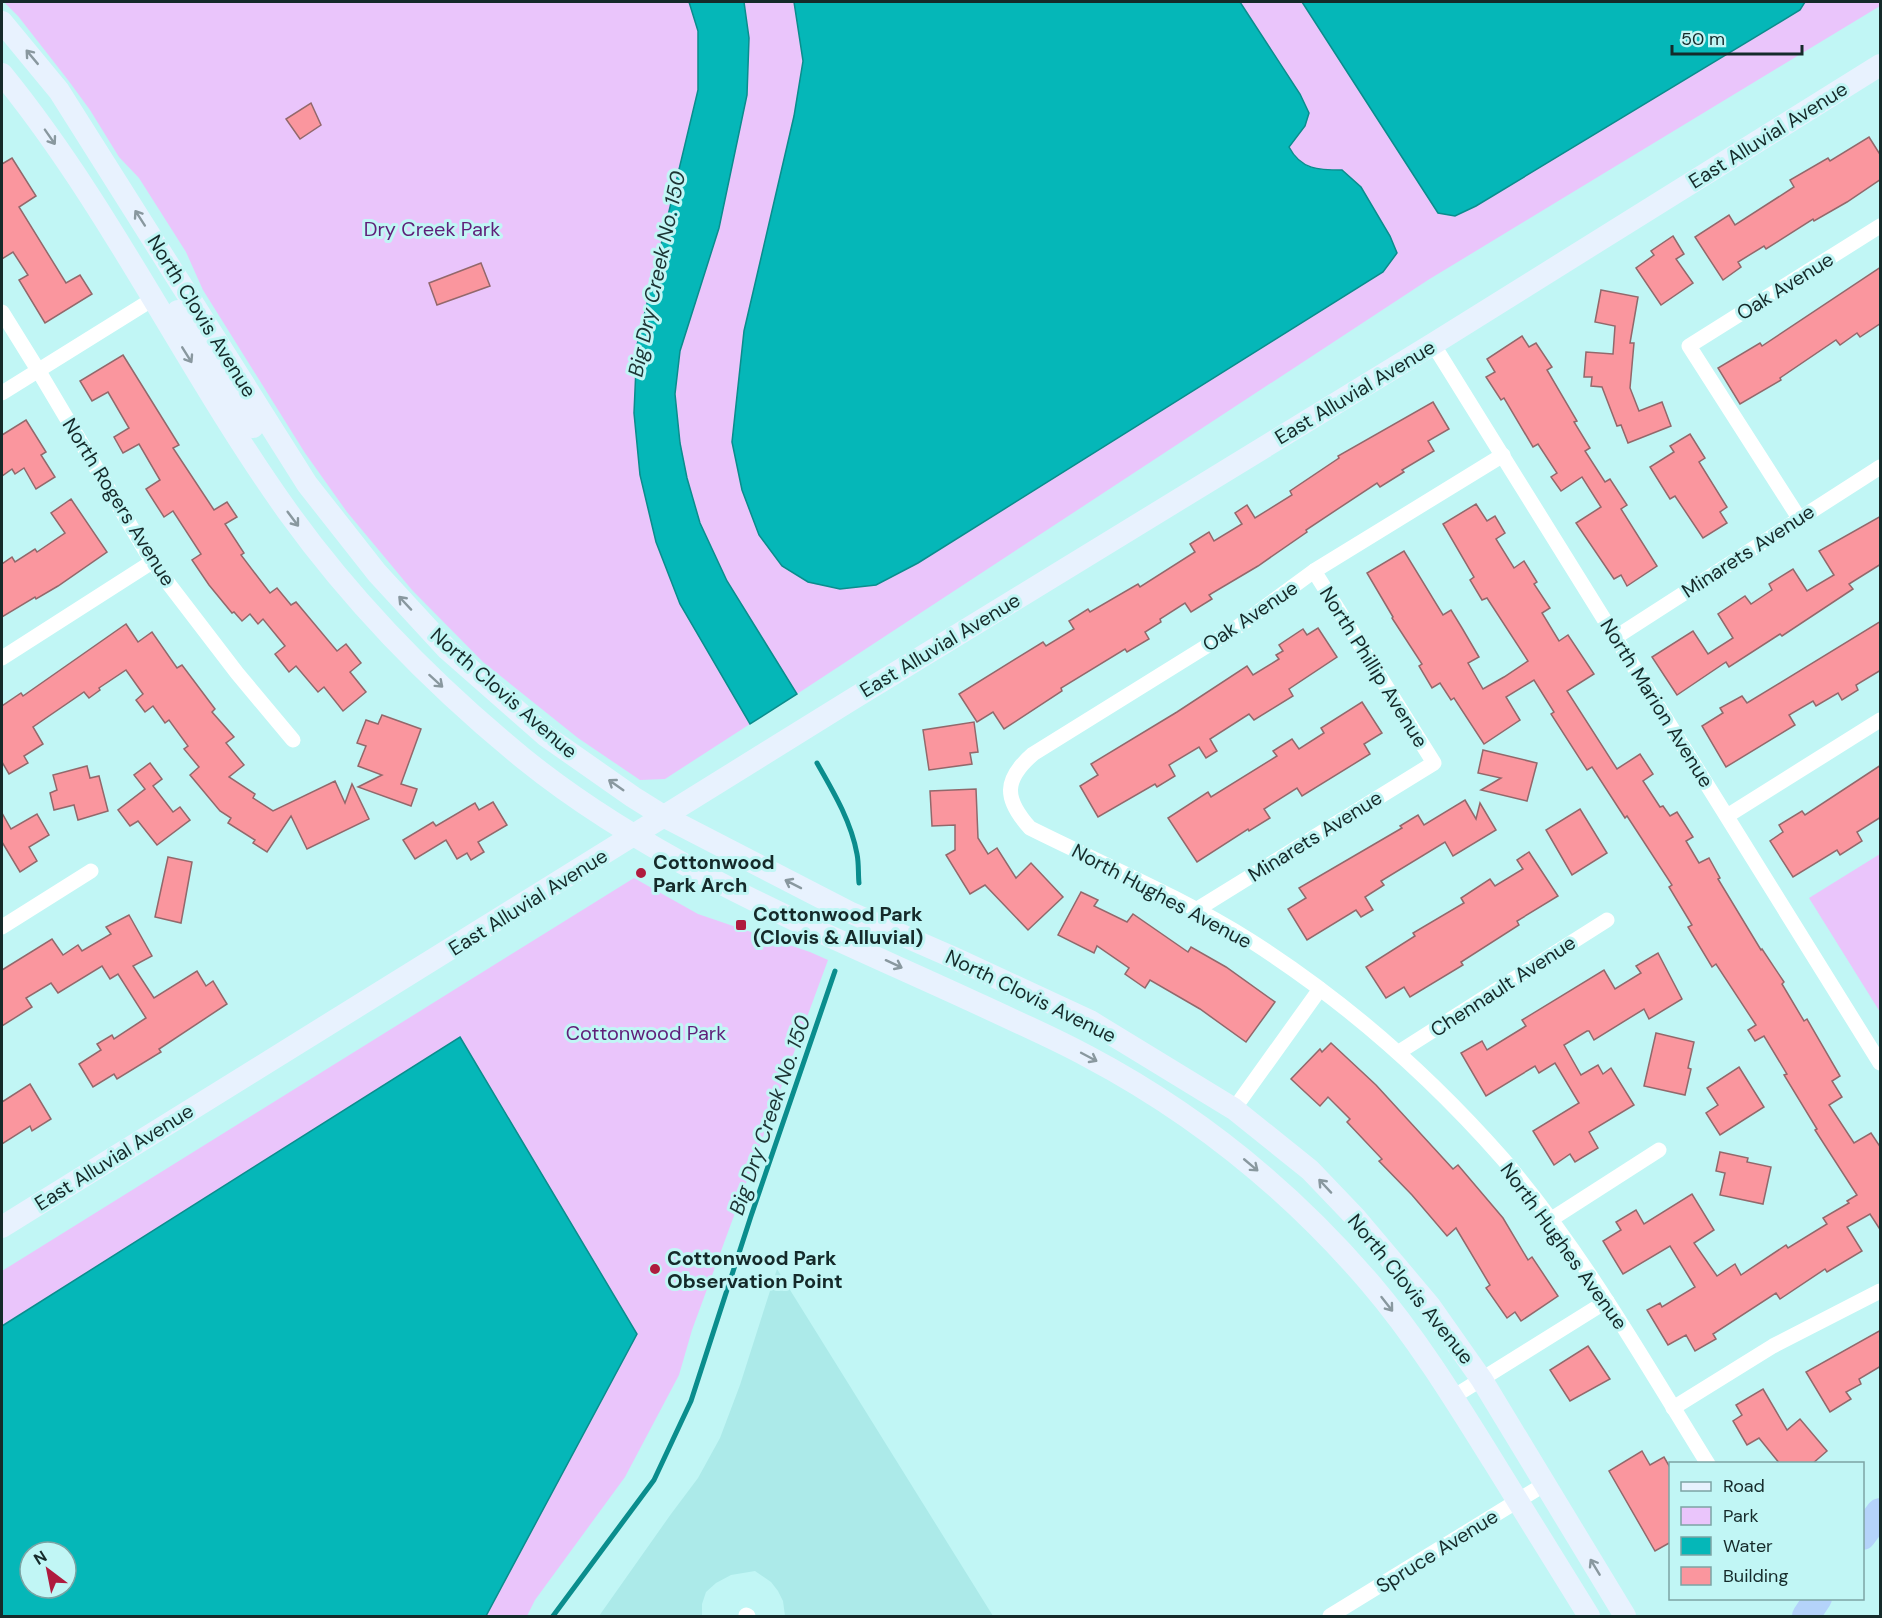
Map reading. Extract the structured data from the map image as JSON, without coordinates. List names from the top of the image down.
{
  "streets": {
    "main road": ["East Alluvial Avenue", "North Clovis Avenue"],
    "street": [
      "Oak Avenue",
      "North Rogers Avenue",
      "Minarets Avenue",
      "North Phillip Avenue",
      "North Marion Avenue",
      "North Hughes Avenue",
      "Chennault Avenue",
      "Spruce Avenue"
    ]
  },
  "crossings": [
    ["East Alluvial Avenue", "North Clovis Avenue"],
    ["East Alluvial Avenue", "North Marion Avenue"],
    ["Oak Avenue", "Minarets Avenue"],
    ["Oak Avenue", "North Phillip Avenue"],
    ["Oak Avenue", "North Marion Avenue"],
    ["Oak Avenue", "North Hughes Avenue"],
    ["North Clovis Avenue", "Spruce Avenue"],
    ["Minarets Avenue", "North Phillip Avenue"],
    ["Minarets Avenue", "North Marion Avenue"],
    ["Minarets Avenue", "North Hughes Avenue"],
    ["North Hughes Avenue", "Chennault Avenue"]
  ],
  "water": ["Big Dry Creek No. 150"],
  "parks": ["Dry Creek Park", "Cottonwood Park"],
  "places": {
    "other": ["Cottonwood Park Arch", "Cottonwood Park Observation Point"],
    "transit": ["Cottonwood Park (Clovis & Alluvial)"]
  },
  "legend": [
    "Road",
    "Park",
    "Water",
    "Building"
  ],
  "scale_bar": "50 m",
  "north": "top left"
}
